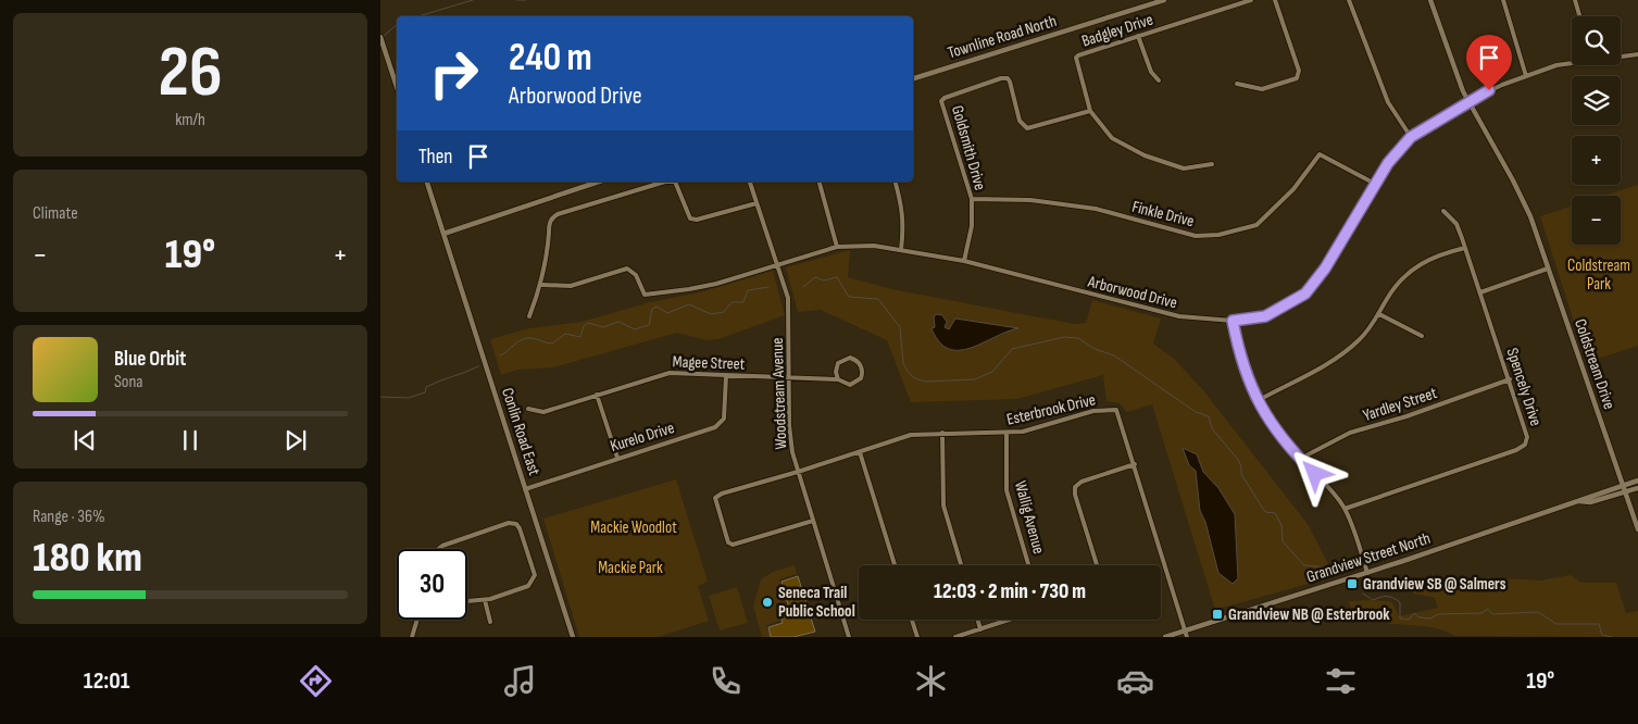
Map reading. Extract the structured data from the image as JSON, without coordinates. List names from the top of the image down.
{
  "streets": {
    "street": [
      "Badgley Drive",
      "Townline Road North",
      "Goldsmith Drive",
      "Finkle Drive",
      "Arborwood Drive",
      "Magee Street",
      "Coldstream Drive",
      "Spencely Drive",
      "Woodstream Avenue",
      "Yardley Street",
      "Esterbrook Drive",
      "Conlin Road East",
      "Kurelo Drive",
      "Wallig Avenue",
      "Grandview Street North"
    ]
  },
  "crossings": [
    ["Badgley Drive", "Goldsmith Drive"],
    ["Goldsmith Drive", "Finkle Drive"],
    ["Goldsmith Drive", "Arborwood Drive"],
    ["Finkle Drive", "Arborwood Drive"],
    ["Arborwood Drive", "Coldstream Drive"],
    ["Arborwood Drive", "Woodstream Avenue"],
    ["Magee Street", "Woodstream Avenue"],
    ["Magee Street", "Kurelo Drive"],
    ["Coldstream Drive", "Grandview Street North"],
    ["Spencely Drive", "Yardley Street"],
    ["Woodstream Avenue", "Esterbrook Drive"],
    ["Esterbrook Drive", "Wallig Avenue"],
    ["Esterbrook Drive", "Grandview Street North"],
    ["Conlin Road East", "Kurelo Drive"]
  ],
  "parks": ["Coldstream Park", "Mackie Woodlot", "Mackie Park"],
  "places": {
    "transit": ["Grandview SB @ Salmers", "Grandview NB @ Esterbrook"],
    "other": ["Seneca Trail Public School"]
  },
  "page": {
    "tile": [
      ["26", "km/h"],
      "Climate",
      ["Range · 36%", "180 km"]
    ],
    "map_buttons": ["+", "−"],
    "turn": ["240 m", "Arborwood Drive"],
    "then": "Then",
    "heat": ["−", "19°", "+"],
    "song": ["Blue Orbit", "Sona"],
    "limit": "30",
    "trip": "12:03 · 2 min · 730 m",
    "tabs": ["12:01", "19°"]
  }
}
